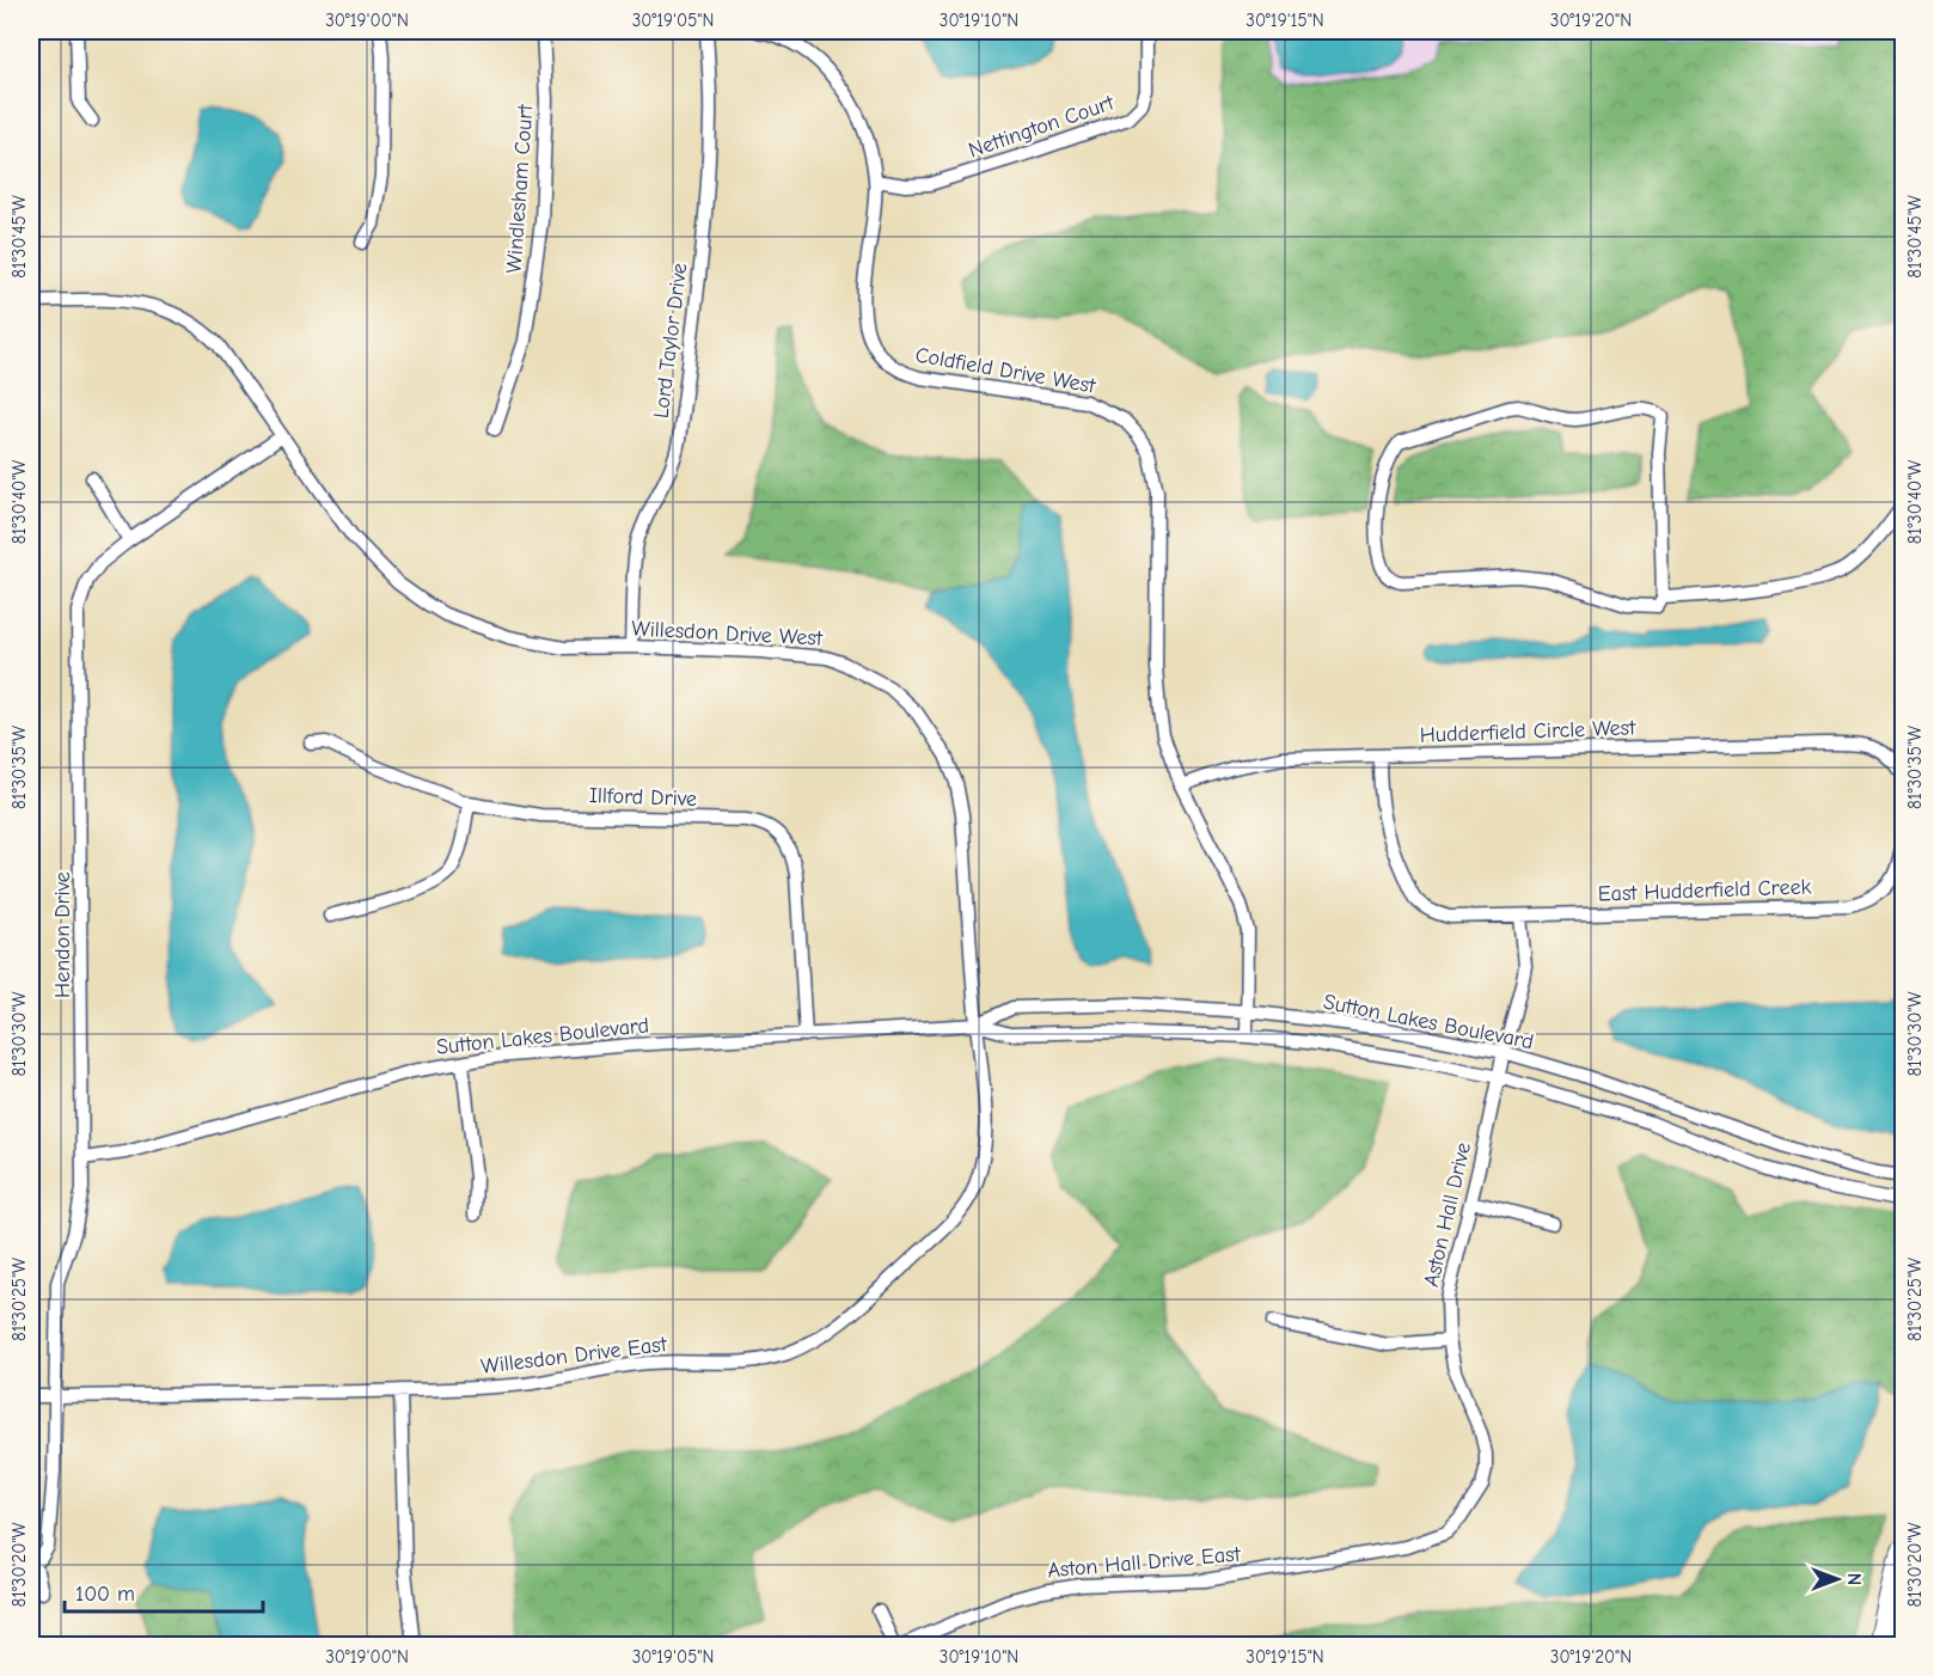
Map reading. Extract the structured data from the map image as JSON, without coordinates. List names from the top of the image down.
{
  "streets": {
    "street": [
      "Nettington Court",
      "Windlesham Court",
      "Lord Taylor Drive",
      "Coldfield Drive West",
      "Willesdon Drive West",
      "Hudderfield Circle West",
      "Illford Drive",
      "East Hudderfield Creek",
      "Hendon Drive",
      "Sutton Lakes Boulevard",
      "Aston Hall Drive",
      "Willesdon Drive East",
      "Aston Hall Drive East"
    ]
  },
  "crossings": [
    ["Nettington Court", "Coldfield Drive West"],
    ["Lord Taylor Drive", "Willesdon Drive West"],
    ["Coldfield Drive West", "Hudderfield Circle West"],
    ["Coldfield Drive West", "Sutton Lakes Boulevard"],
    ["Willesdon Drive West", "Hendon Drive"],
    ["Willesdon Drive West", "Sutton Lakes Boulevard"],
    ["Willesdon Drive West", "Willesdon Drive East"],
    ["Hudderfield Circle West", "East Hudderfield Creek"],
    ["Illford Drive", "Sutton Lakes Boulevard"],
    ["East Hudderfield Creek", "Aston Hall Drive"],
    ["Hendon Drive", "Sutton Lakes Boulevard"],
    ["Hendon Drive", "Willesdon Drive East"],
    ["Sutton Lakes Boulevard", "Aston Hall Drive"],
    ["Sutton Lakes Boulevard", "Willesdon Drive East"],
    ["Aston Hall Drive", "Aston Hall Drive East"]
  ],
  "scale_bar": "100 m",
  "north": "right",
  "coordinates": [
    "30°19'00\"N",
    "30°19'05\"N",
    "30°19'10\"N",
    "30°19'15\"N",
    "30°19'20\"N",
    "81°30'45\"W",
    "81°30'40\"W",
    "81°30'35\"W",
    "81°30'30\"W",
    "81°30'25\"W",
    "81°30'20\"W"
  ]
}
